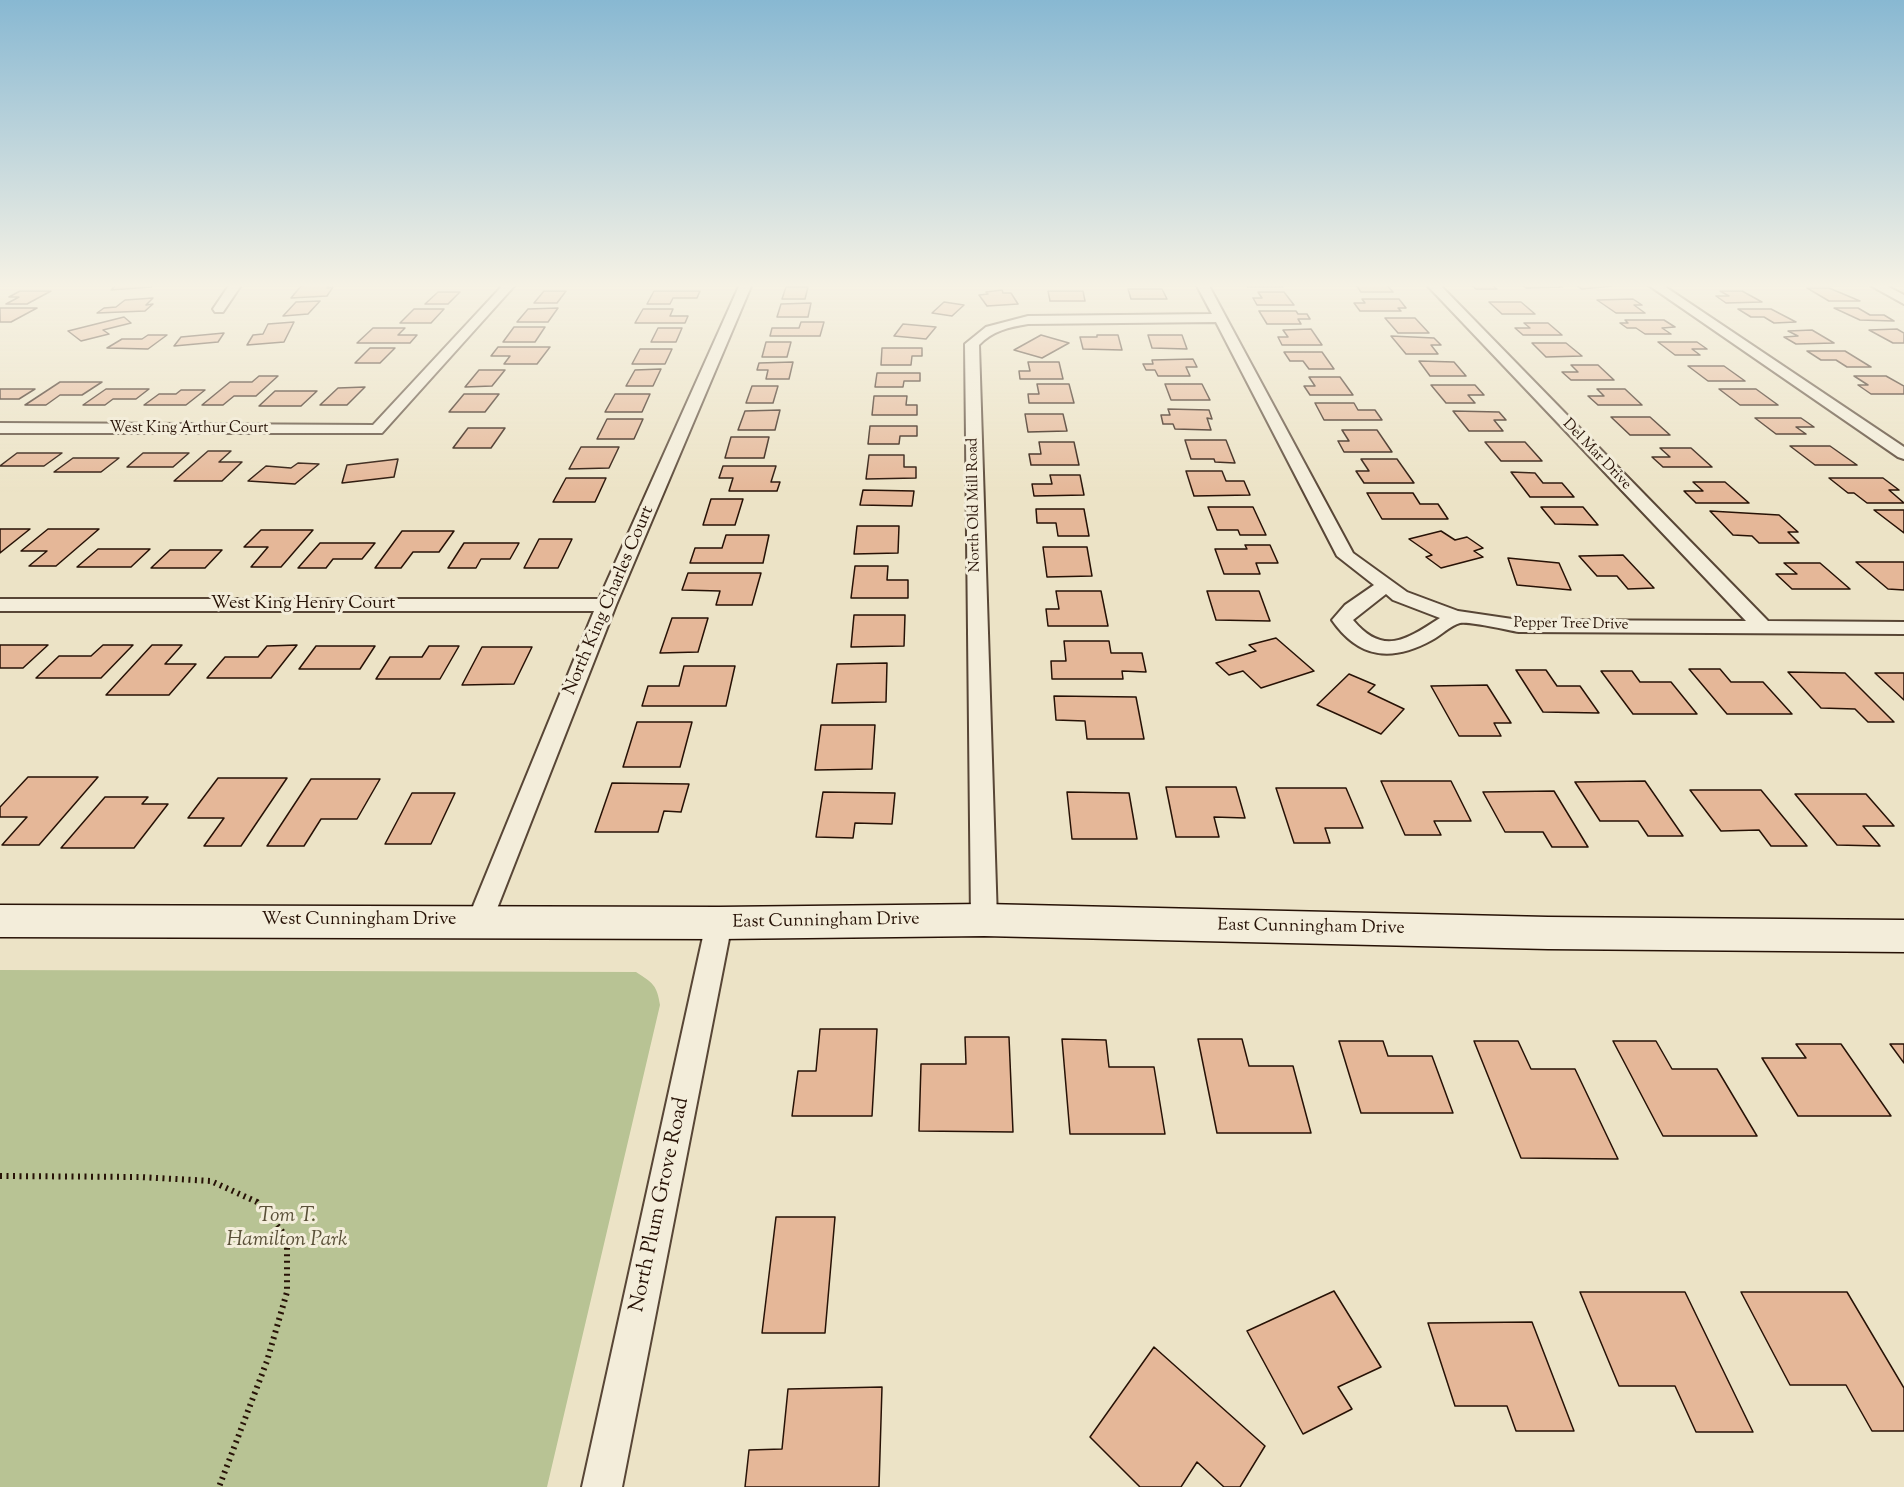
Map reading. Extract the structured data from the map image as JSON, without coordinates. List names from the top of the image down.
{
  "streets": {
    "street": [
      "West King Arthur Court",
      "Del Mar Drive",
      "North Old Mill Road",
      "North King Charles Court",
      "West King Henry Court",
      "Pepper Tree Drive",
      "West Cunningham Drive",
      "East Cunningham Drive",
      "North Plum Grove Road"
    ]
  },
  "crossings": [
    ["Del Mar Drive", "Pepper Tree Drive"],
    ["North Old Mill Road", "East Cunningham Drive"],
    ["North King Charles Court", "West King Henry Court"],
    ["North King Charles Court", "West Cunningham Drive"],
    ["West Cunningham Drive", "East Cunningham Drive"],
    ["West Cunningham Drive", "North Plum Grove Road"],
    ["East Cunningham Drive", "North Plum Grove Road"]
  ],
  "parks": ["Tom T. Hamilton Park"]
}
